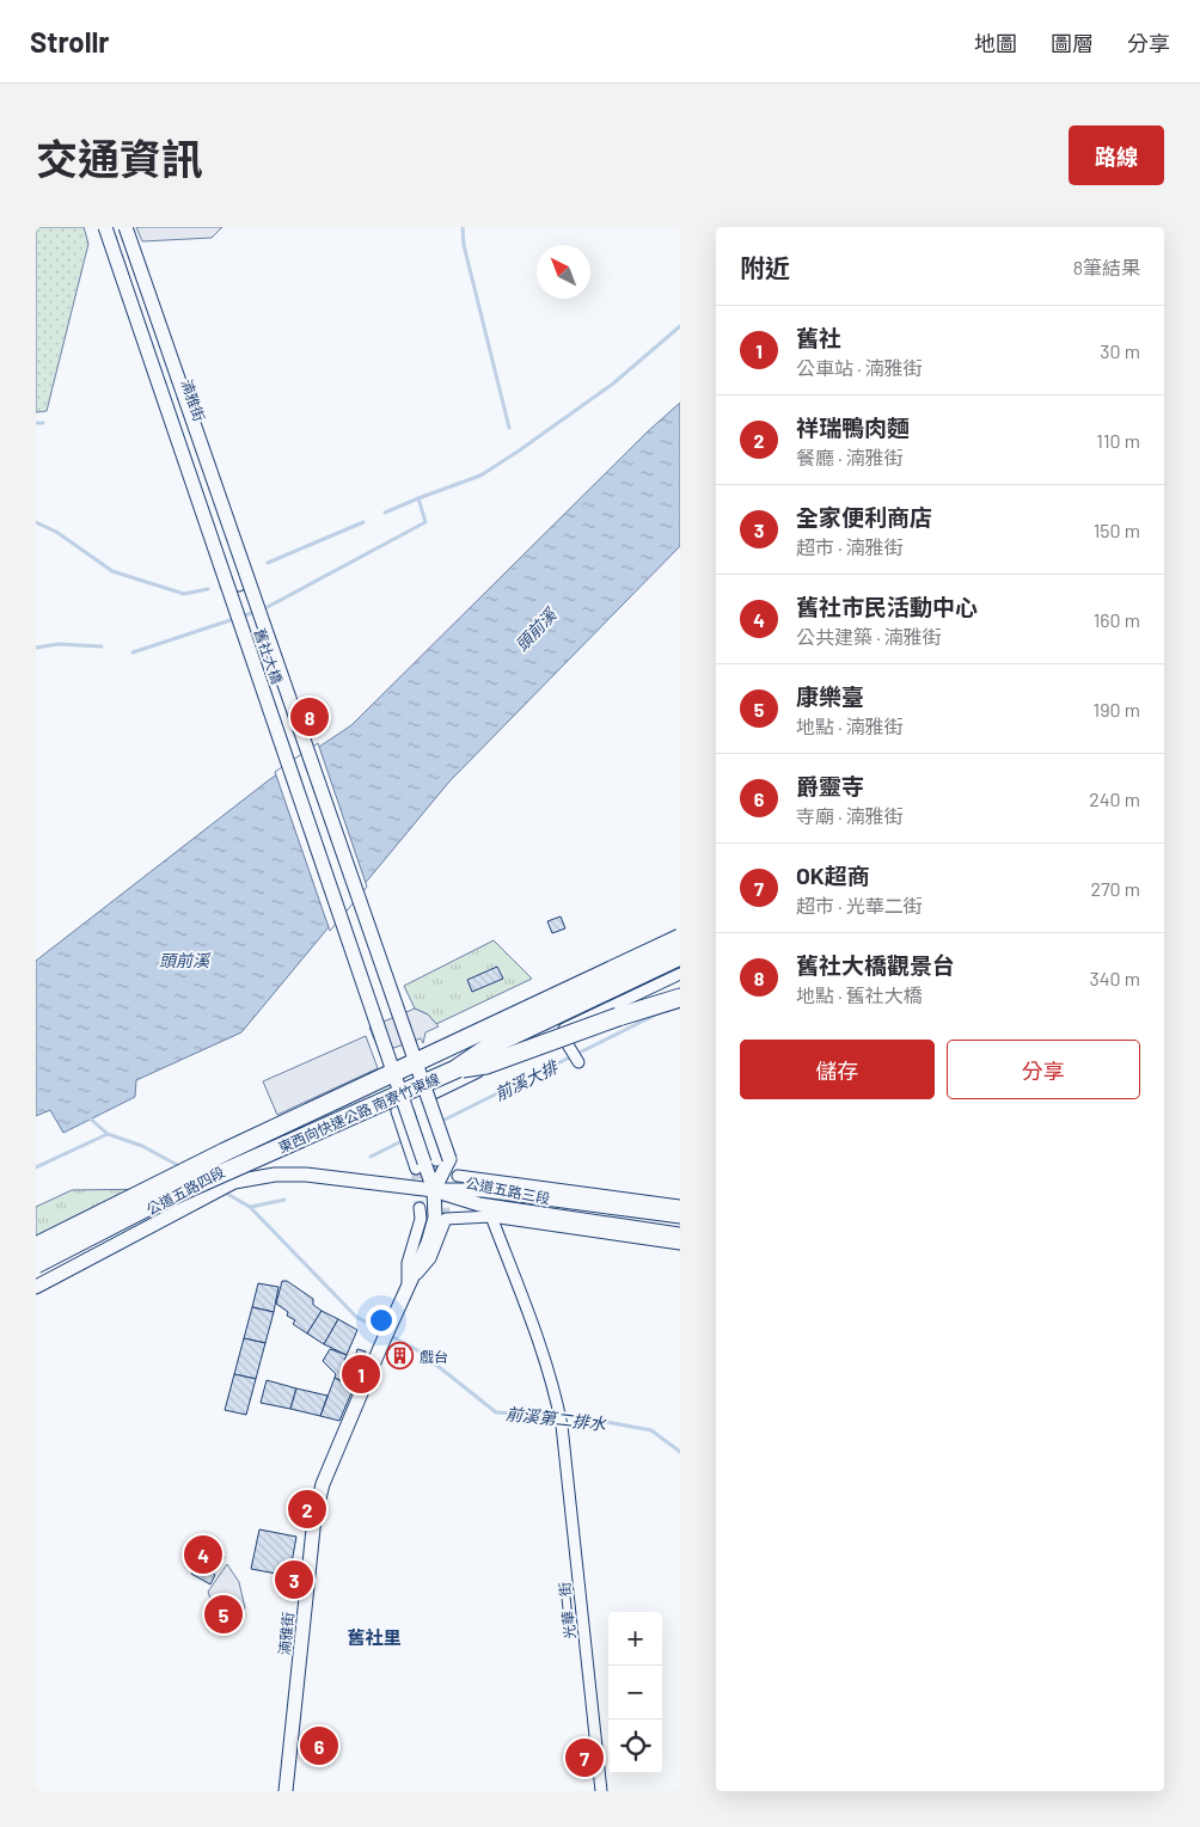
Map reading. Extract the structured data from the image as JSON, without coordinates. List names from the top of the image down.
{
  "streets": {
    "highway": ["東西向快速公路 南寮竹東線"],
    "street": [
      "湳雅街",
      "舊社大橋",
      "公道五路四段",
      "公道五路三段",
      "光華二街"
    ]
  },
  "crossings": [
    ["湳雅街", "公道五路三段"],
    ["公道五路四段", "公道五路三段"],
    ["公道五路三段", "光華二街"]
  ],
  "districts": ["舊社里"],
  "water": ["頭前溪", "前溪大排", "前溪第二排水"],
  "places": {
    "building": ["戲台"]
  },
  "north": "top left",
  "page": {
    "header": "Strollr",
    "nav": ["地圖", "圖層", "分享"],
    "title": "交通資訊",
    "buttons": [
      "路線",
      ["儲存", "分享"]
    ],
    "heading": ["附近", "8筆結果"],
    "list": [
      {
        "mark": "1",
        "name": "舊社",
        "note": "公車站 · 湳雅街",
        "value": "30 m"
      },
      {
        "mark": "2",
        "name": "祥瑞鴨肉麵",
        "note": "餐廳 · 湳雅街",
        "value": "110 m"
      },
      {
        "mark": "3",
        "name": "全家便利商店",
        "note": "超市 · 湳雅街",
        "value": "150 m"
      },
      {
        "mark": "4",
        "name": "舊社市民活動中心",
        "note": "公共建築 · 湳雅街",
        "value": "160 m"
      },
      {
        "mark": "5",
        "name": "康樂臺",
        "note": "地點 · 湳雅街",
        "value": "190 m"
      },
      {
        "mark": "6",
        "name": "爵靈寺",
        "note": "寺廟 · 湳雅街",
        "value": "240 m"
      },
      {
        "mark": "7",
        "name": "OK超商",
        "note": "超市 · 光華二街",
        "value": "270 m"
      },
      {
        "mark": "8",
        "name": "舊社大橋觀景台",
        "note": "地點 · 舊社大橋",
        "value": "340 m"
      }
    ],
    "pins": [
      "8",
      "1",
      "2",
      "4",
      "3",
      "5",
      "6",
      "7"
    ],
    "map_buttons": ["+", "−"]
  }
}
